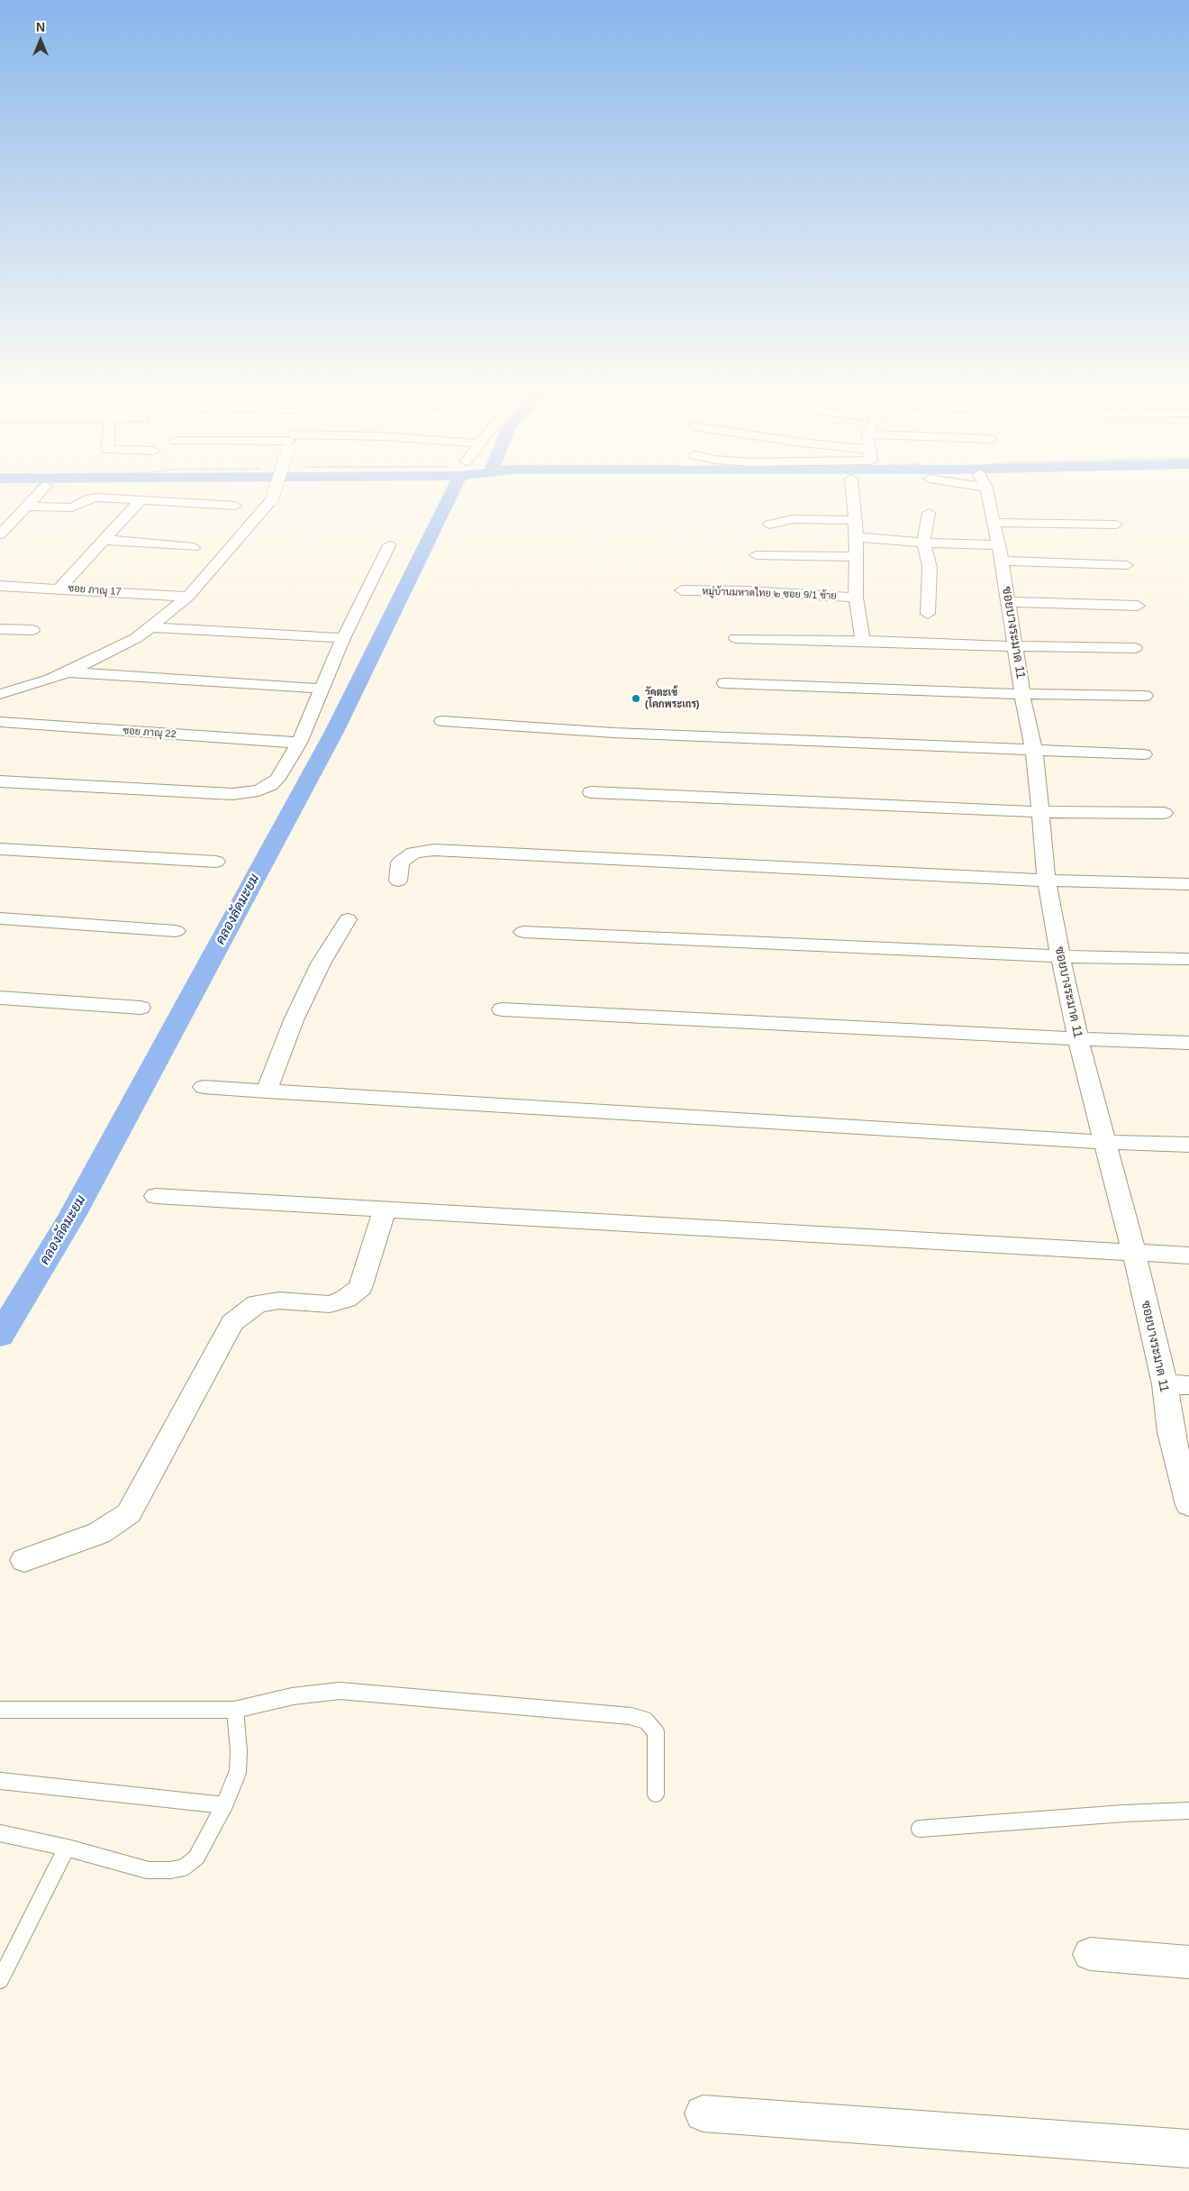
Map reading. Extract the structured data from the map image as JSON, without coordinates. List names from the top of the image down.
{
  "streets": {
    "street": [
      "ซอย ภาณุ 17",
      "หมู่บ้านมหาดไทย ๒ ซอย 9/1 ซ้าย",
      "ซอยบางระมาด 11",
      "ซอย ภาณุ 22"
    ]
  },
  "water": ["คลองลัดมะยม"],
  "places": ["วัดตะเข้ (โคกพระเถร)"],
  "north": "top"
}
